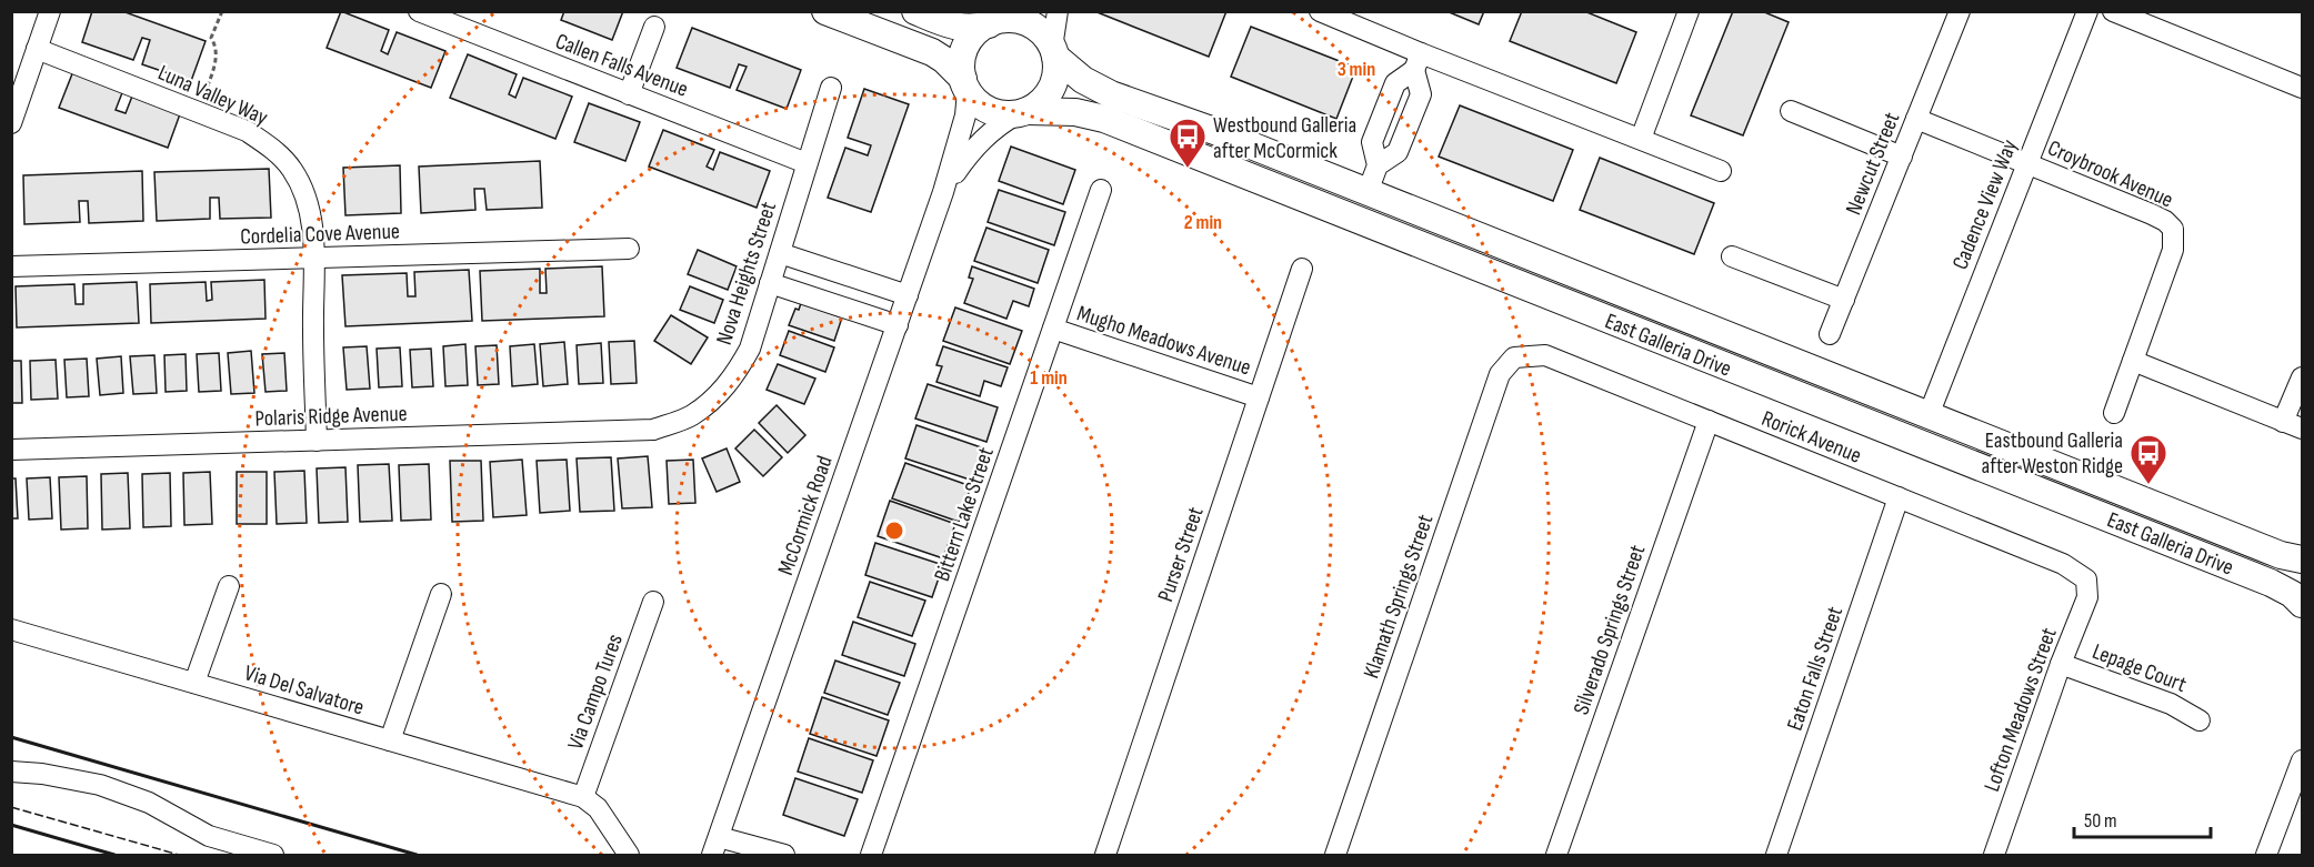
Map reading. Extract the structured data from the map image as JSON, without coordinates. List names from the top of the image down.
{
  "streets": {
    "main road": ["East Galleria Drive"],
    "street": [
      "Callen Falls Avenue",
      "Luna Valley Way",
      "Newcut Street",
      "Croybrook Avenue",
      "Cadence View Way",
      "Cordelia Cove Avenue",
      "Nova Heights Street",
      "Mugho Meadows Avenue",
      "Polaris Ridge Avenue",
      "Rorick Avenue",
      "Bittern Lake Street",
      "McCormick Road",
      "Purser Street",
      "Klamath Springs Street",
      "Silverado Springs Street",
      "Lepage Court",
      "Eaton Falls Street",
      "Via Del Salvatore",
      "Via Campo Tures",
      "Lofton Meadows Street"
    ]
  },
  "crossings": [
    ["Callen Falls Avenue", "Nova Heights Street"],
    ["Luna Valley Way", "Cordelia Cove Avenue"],
    ["Luna Valley Way", "Polaris Ridge Avenue"],
    ["Newcut Street", "Croybrook Avenue"],
    ["Croybrook Avenue", "Cadence View Way"],
    ["Cadence View Way", "East Galleria Drive"],
    ["Nova Heights Street", "Polaris Ridge Avenue"],
    ["Mugho Meadows Avenue", "Bittern Lake Street"],
    ["Mugho Meadows Avenue", "Purser Street"],
    ["East Galleria Drive", "McCormick Road"],
    ["Rorick Avenue", "Klamath Springs Street"],
    ["Rorick Avenue", "Silverado Springs Street"],
    ["Rorick Avenue", "Eaton Falls Street"],
    ["Rorick Avenue", "Lofton Meadows Street"],
    ["Lepage Court", "Lofton Meadows Street"],
    ["Via Del Salvatore", "Via Campo Tures"]
  ],
  "places": {
    "bus stop": ["Westbound Galleria after McCormick", "Eastbound Galleria after Weston Ridge"]
  },
  "scale_bar": "50 m",
  "rings": ["3 min", "2 min", "1 min"]
}
